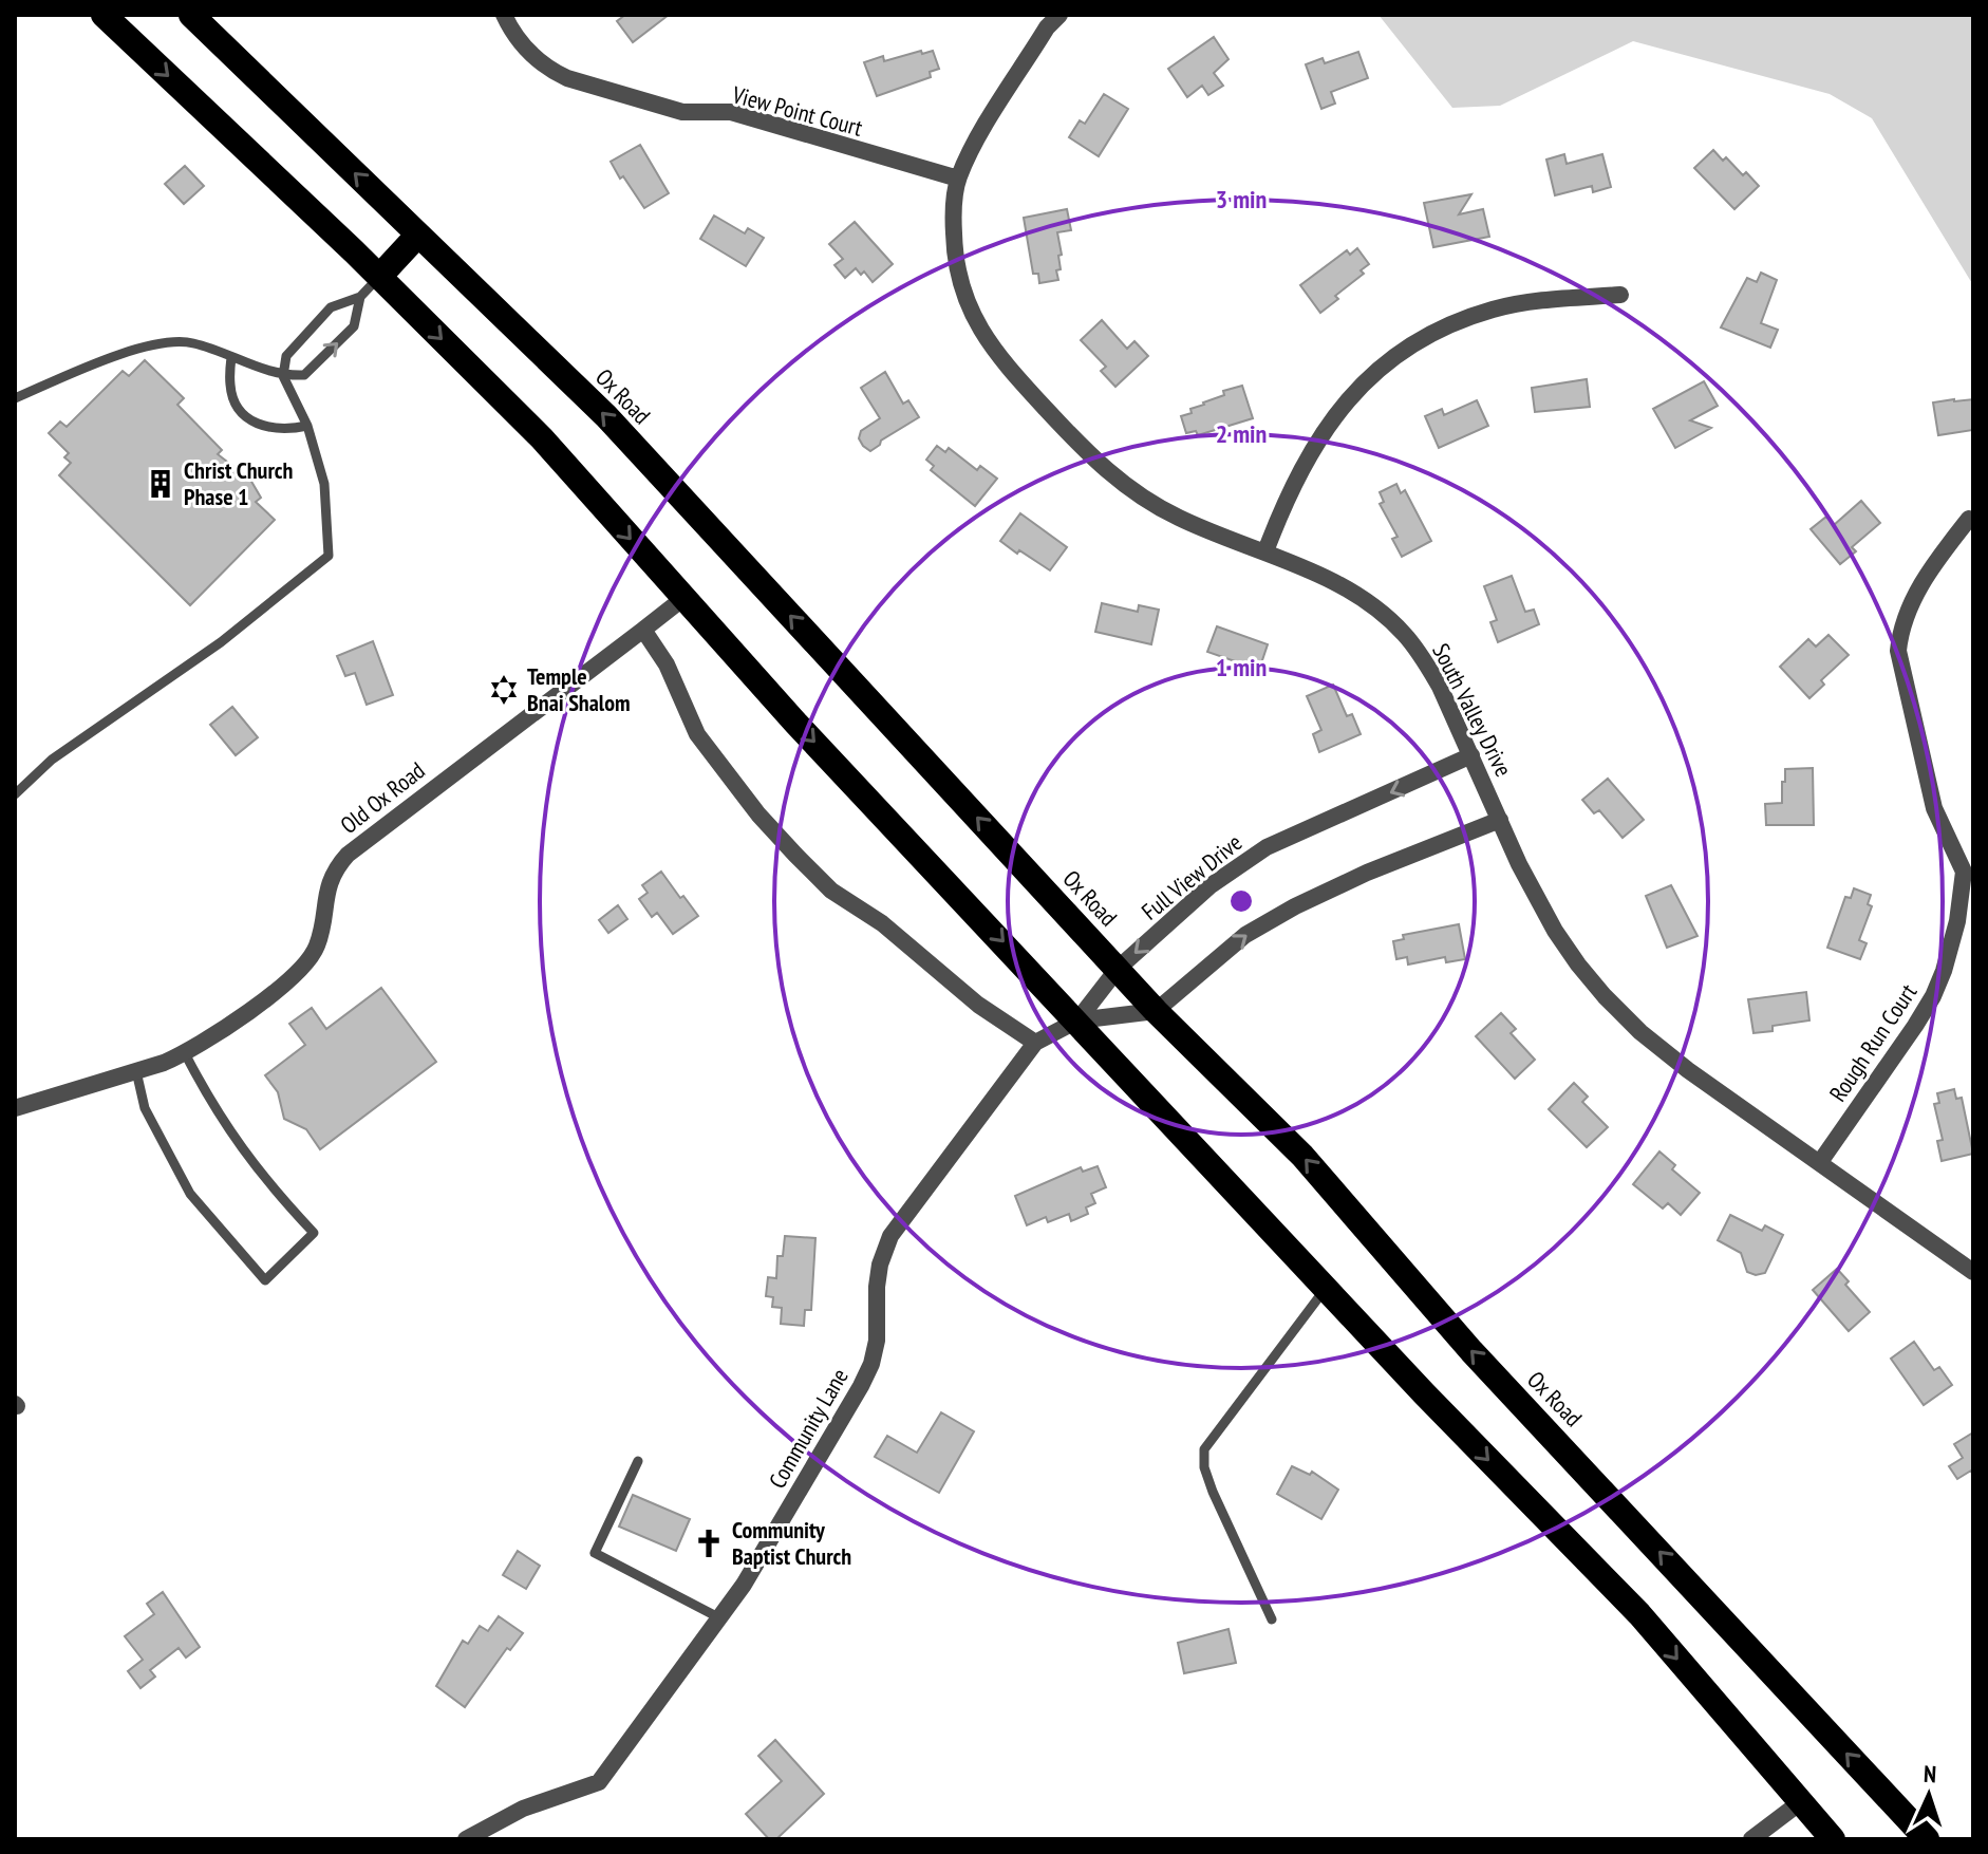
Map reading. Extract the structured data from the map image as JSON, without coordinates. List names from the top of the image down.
{
  "streets": {
    "highway": ["Ox Road"],
    "street": [
      "View Point Court",
      "South Valley Drive",
      "Old Ox Road",
      "Full View Drive",
      "Rough Run Court",
      "Community Lane"
    ]
  },
  "crossings": [
    ["View Point Court", "South Valley Drive"],
    ["Ox Road", "Full View Drive"],
    ["South Valley Drive", "Full View Drive"],
    ["South Valley Drive", "Rough Run Court"],
    ["Full View Drive", "Community Lane"]
  ],
  "places": {
    "building": ["Christ Church Phase 1"],
    "synagogue": ["Temple Bnai Shalom"],
    "church": ["Community Baptist Church"]
  },
  "north": "top",
  "rings": ["3 min", "2 min", "1 min"]
}
